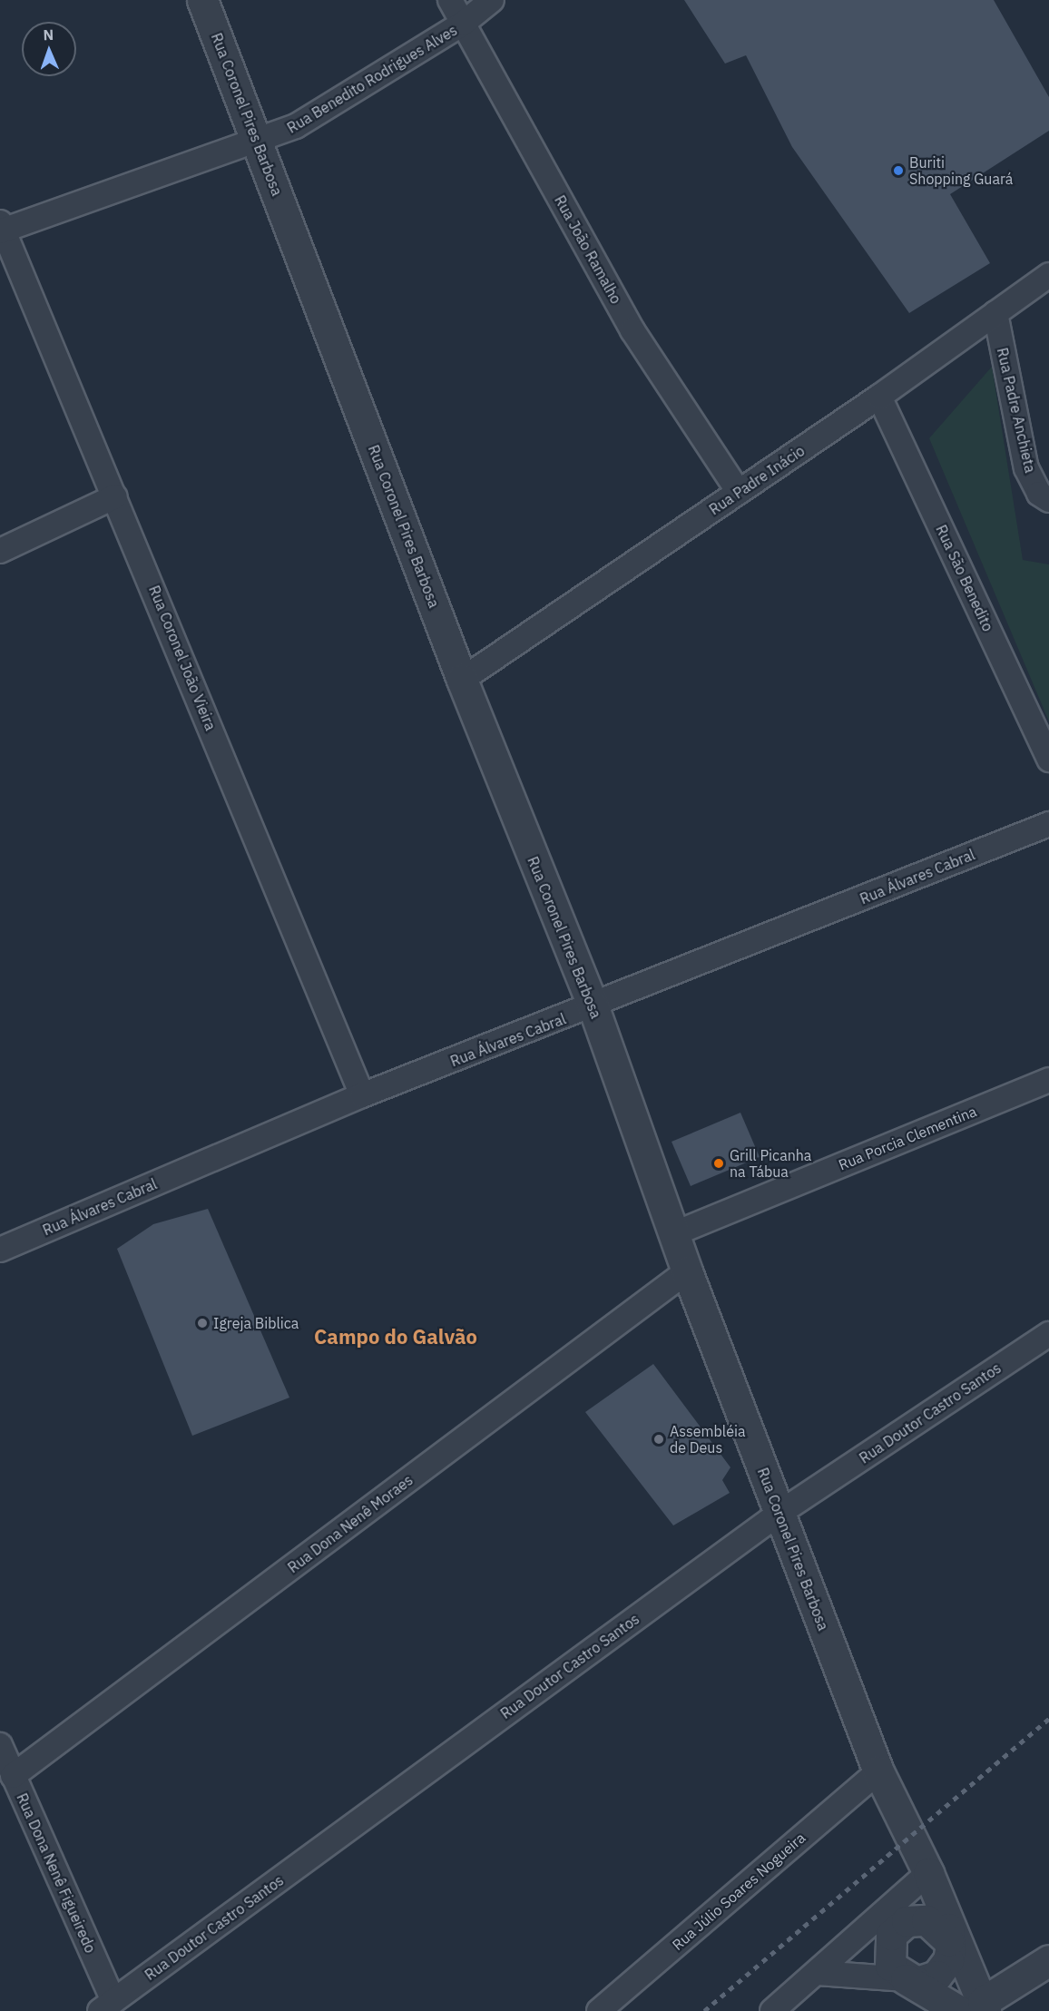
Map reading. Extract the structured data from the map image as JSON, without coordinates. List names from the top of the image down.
{
  "streets": {
    "street": [
      "Rua Benedito Rodrigues Alves",
      "Rua Coronel Pires Barbosa",
      "Rua João Ramalho",
      "Rua Padre Anchieta",
      "Rua Padre Inácio",
      "Rua São Benedito",
      "Rua Coronel João Vieira",
      "Rua Álvares Cabral",
      "Rua Porcia Clementina",
      "Rua Doutor Castro Santos",
      "Rua Dona Nenê Moraes",
      "Rua Dona Nenê Figueiredo",
      "Rua Júlio Soares Nogueira"
    ]
  },
  "crossings": [
    ["Rua Benedito Rodrigues Alves", "Rua Coronel Pires Barbosa"],
    ["Rua Benedito Rodrigues Alves", "Rua João Ramalho"],
    ["Rua Benedito Rodrigues Alves", "Rua Coronel João Vieira"],
    ["Rua Coronel Pires Barbosa", "Rua Padre Inácio"],
    ["Rua Coronel Pires Barbosa", "Rua Álvares Cabral"],
    ["Rua Coronel Pires Barbosa", "Rua Porcia Clementina"],
    ["Rua Coronel Pires Barbosa", "Rua Doutor Castro Santos"],
    ["Rua Coronel Pires Barbosa", "Rua Dona Nenê Moraes"],
    ["Rua Coronel Pires Barbosa", "Rua Júlio Soares Nogueira"],
    ["Rua João Ramalho", "Rua Padre Inácio"],
    ["Rua Padre Anchieta", "Rua Padre Inácio"],
    ["Rua Padre Inácio", "Rua São Benedito"],
    ["Rua Coronel João Vieira", "Rua Álvares Cabral"],
    ["Rua Doutor Castro Santos", "Rua Dona Nenê Figueiredo"],
    ["Rua Dona Nenê Moraes", "Rua Dona Nenê Figueiredo"]
  ],
  "districts": ["Campo do Galvão"],
  "places": [
    "Buriti Shopping Guará",
    "Grill Picanha na Tábua",
    "Igreja Biblica",
    "Assembléia de Deus"
  ],
  "north": "top"
}
